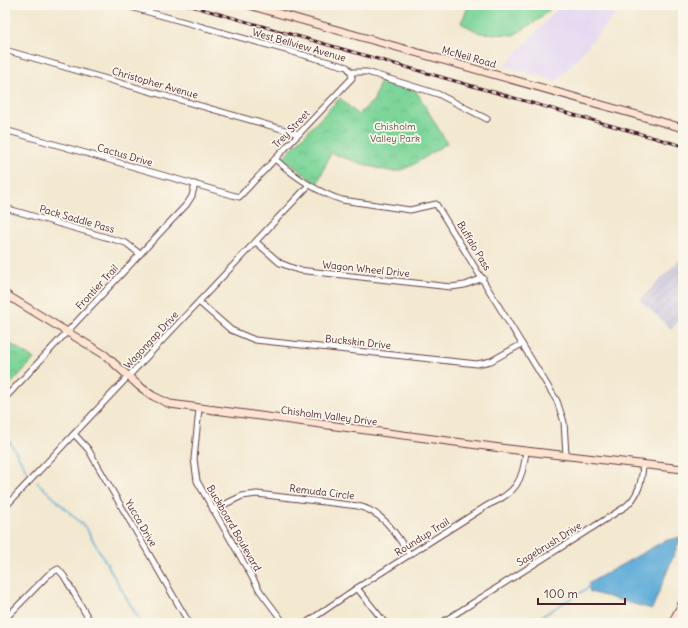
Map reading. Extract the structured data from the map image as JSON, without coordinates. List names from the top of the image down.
{
  "streets": {
    "street": [
      "West Bellview Avenue",
      "McNeil Road",
      "Christopher Avenue",
      "Trey Street",
      "Cactus Drive",
      "Pack Saddle Pass",
      "Buffalo Pass",
      "Wagon Wheel Drive",
      "Frontier Trail",
      "Wagongap Drive",
      "Buckskin Drive",
      "Chisholm Valley Drive",
      "Remuda Circle",
      "Yucca Drive",
      "Buckboard Boulevard",
      "Roundup Trail",
      "Sagebrush Drive"
    ]
  },
  "crossings": [
    ["West Bellview Avenue", "Trey Street"],
    ["Christopher Avenue", "Trey Street"],
    ["Trey Street", "Cactus Drive"],
    ["Trey Street", "Buffalo Pass"],
    ["Cactus Drive", "Frontier Trail"],
    ["Pack Saddle Pass", "Frontier Trail"],
    ["Buffalo Pass", "Wagon Wheel Drive"],
    ["Buffalo Pass", "Wagongap Drive"],
    ["Buffalo Pass", "Buckskin Drive"],
    ["Buffalo Pass", "Chisholm Valley Drive"],
    ["Wagon Wheel Drive", "Wagongap Drive"],
    ["Frontier Trail", "Chisholm Valley Drive"],
    ["Wagongap Drive", "Buckskin Drive"],
    ["Wagongap Drive", "Chisholm Valley Drive"],
    ["Wagongap Drive", "Yucca Drive"],
    ["Chisholm Valley Drive", "Buckboard Boulevard"],
    ["Chisholm Valley Drive", "Roundup Trail"],
    ["Chisholm Valley Drive", "Sagebrush Drive"],
    ["Remuda Circle", "Buckboard Boulevard"],
    ["Remuda Circle", "Roundup Trail"]
  ],
  "parks": ["Chisholm Valley Park"],
  "scale_bar": "100 m"
}
